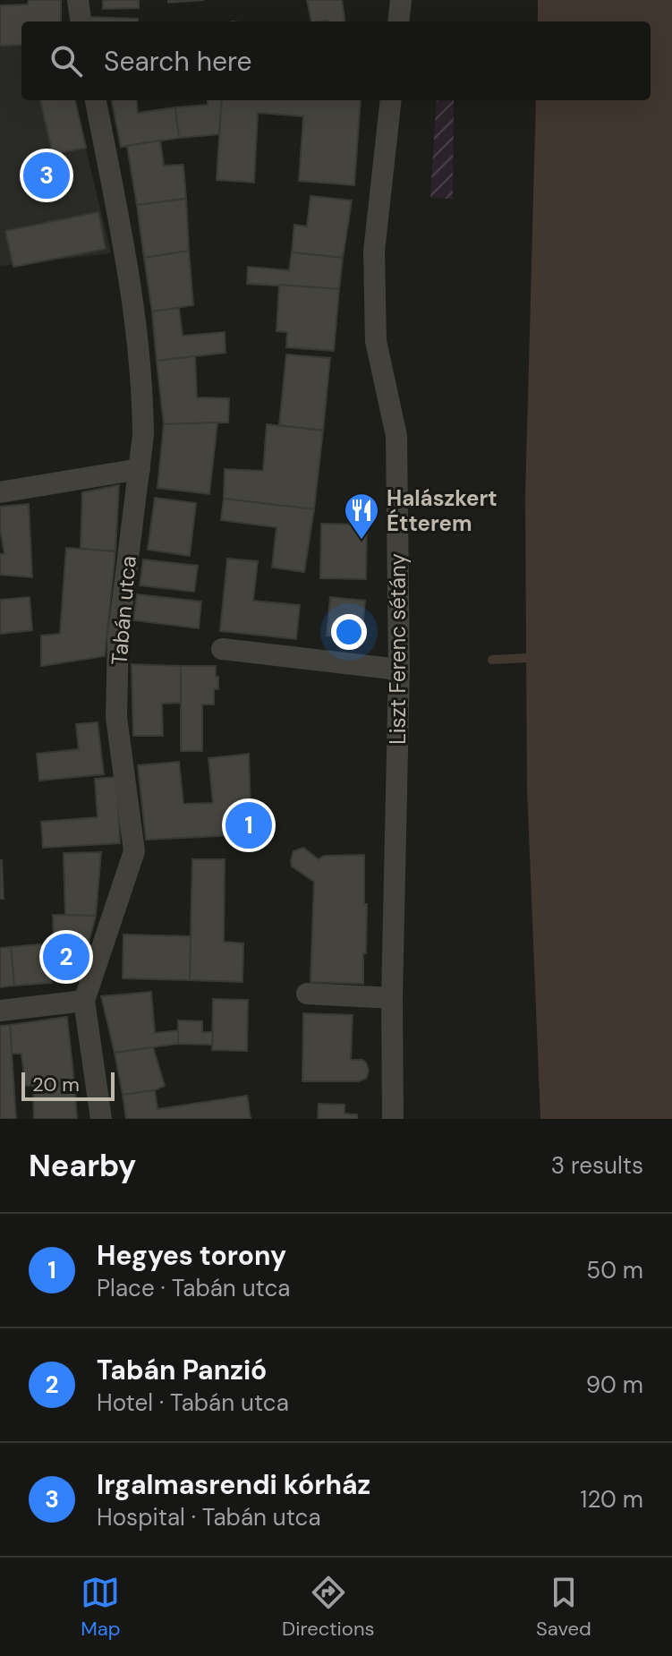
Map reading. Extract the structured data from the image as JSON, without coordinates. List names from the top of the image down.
{
  "streets": {
    "street": ["Tabán utca", "Liszt Ferenc sétány"]
  },
  "places": {
    "restaurant": ["Halászkert Étterem"]
  },
  "scale_bar": "20 m",
  "page": {
    "search": "Search here",
    "pins": ["3", "1", "2"],
    "scale": "20 m",
    "heading": ["Nearby", "3 results"],
    "list": [
      {
        "mark": "1",
        "name": "Hegyes torony",
        "note": "Place · Tabán utca",
        "value": "50 m"
      },
      {
        "mark": "2",
        "name": "Tabán Panzió",
        "note": "Hotel · Tabán utca",
        "value": "90 m"
      },
      {
        "mark": "3",
        "name": "Irgalmasrendi kórház",
        "note": "Hospital · Tabán utca",
        "value": "120 m"
      }
    ],
    "nav": ["Map", "Directions", "Saved"]
  }
}
